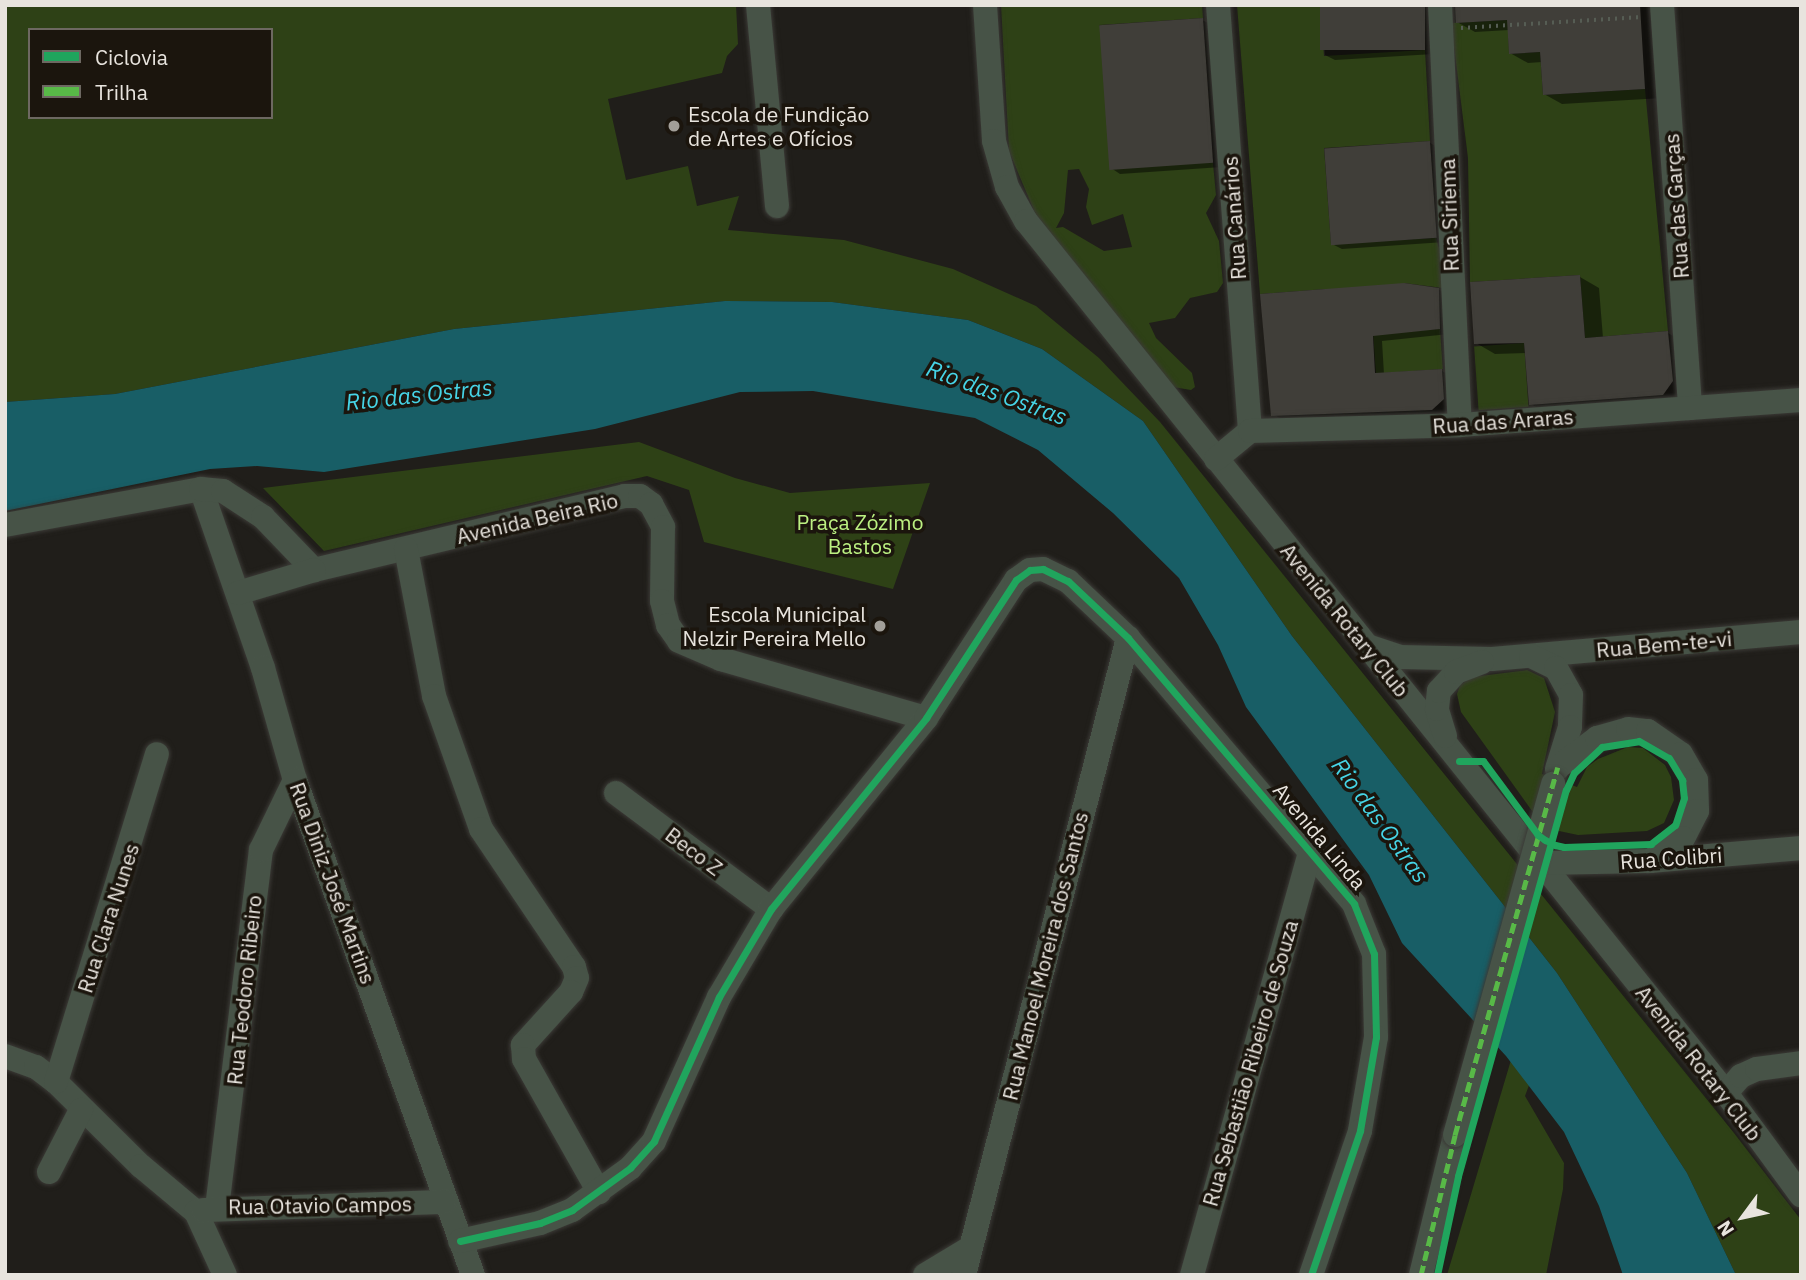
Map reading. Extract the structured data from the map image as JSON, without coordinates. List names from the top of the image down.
{
  "streets": {
    "street": [
      "Rua das Garças",
      "Rua Siriema",
      "Rua Canários",
      "Rua das Araras",
      "Avenida Beira Rio",
      "Avenida Rotary Club",
      "Rua Bem-te-vi",
      "Avenida Linda",
      "Beco Z",
      "Rua Colibri",
      "Rua Diniz José Martins",
      "Rua Clara Nunes",
      "Rua Manoel Moreira dos Santos",
      "Rua Teodoro Ribeiro",
      "Rua Sebastião Ribeiro de Souza",
      "Rua Otavio Campos"
    ]
  },
  "crossings": [
    ["Rua das Garças", "Rua das Araras"],
    ["Rua Siriema", "Rua das Araras"],
    ["Rua Canários", "Rua das Araras"],
    ["Avenida Beira Rio", "Avenida Linda"],
    ["Avenida Beira Rio", "Rua Diniz José Martins"],
    ["Avenida Rotary Club", "Rua Colibri"],
    ["Avenida Linda", "Rua Manoel Moreira dos Santos"],
    ["Avenida Linda", "Rua Sebastião Ribeiro de Souza"],
    ["Rua Diniz José Martins", "Rua Teodoro Ribeiro"],
    ["Rua Diniz José Martins", "Rua Otavio Campos"],
    ["Rua Teodoro Ribeiro", "Rua Otavio Campos"]
  ],
  "water": ["Rio das Ostras"],
  "parks": ["Praça Zózimo Bastos"],
  "places": ["Escola de Fundição de Artes e Ofícios", "Escola Municipal Nelzir Pereira Mello"],
  "legend": ["Ciclovia", "Trilha"],
  "north": "bottom left"
}
